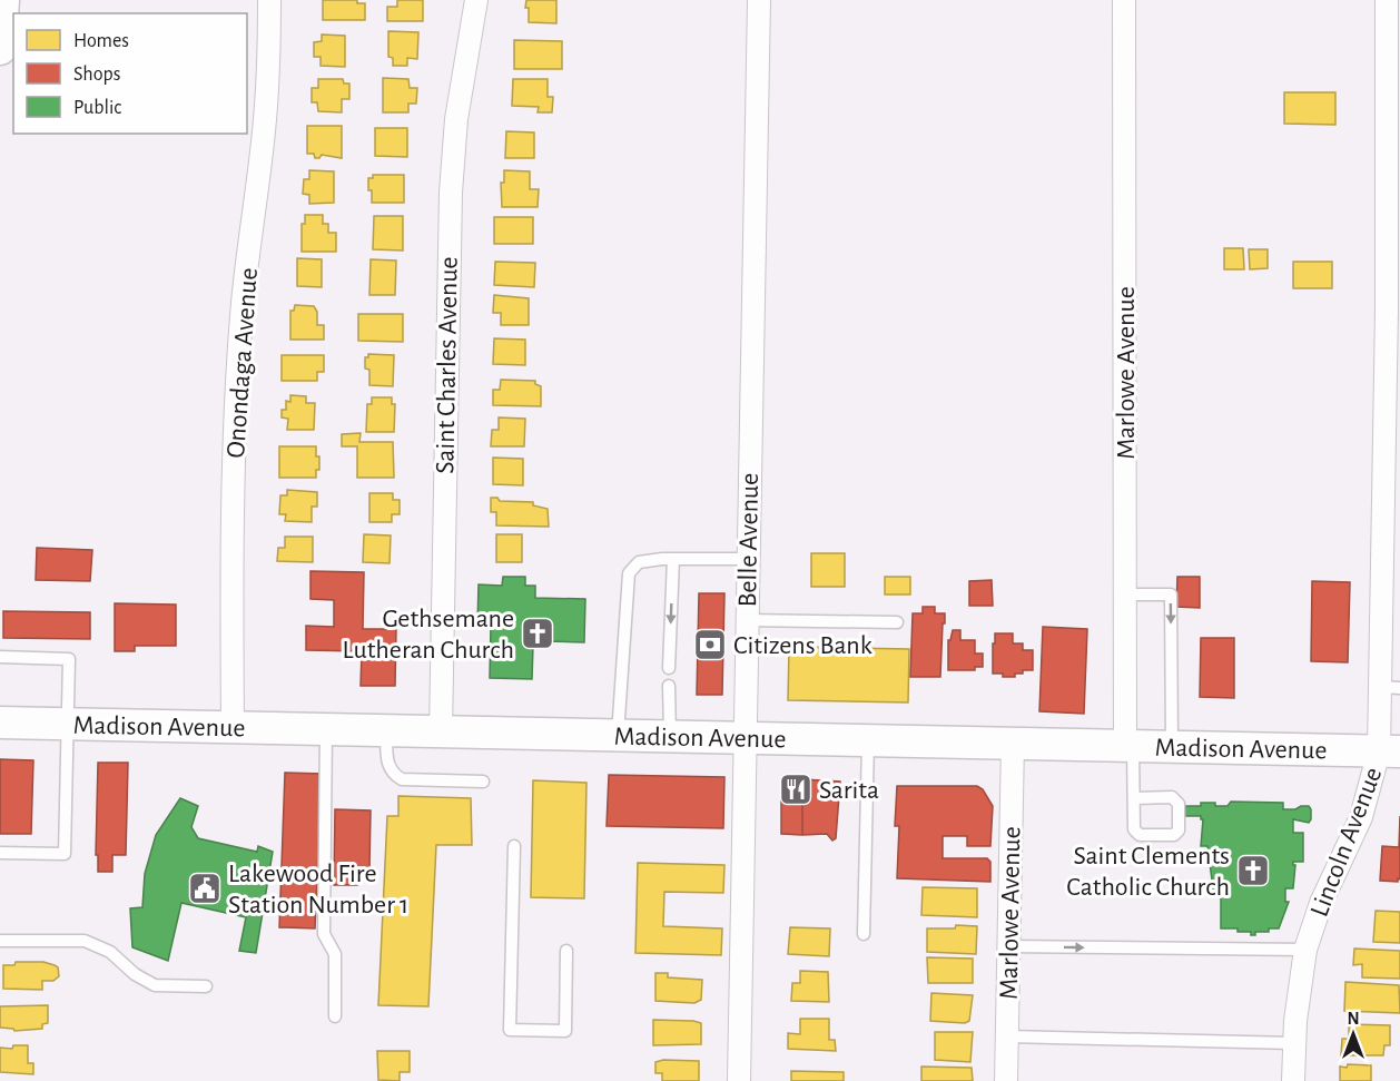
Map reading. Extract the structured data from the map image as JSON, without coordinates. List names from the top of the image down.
{
  "streets": {
    "main road": ["Madison Avenue"],
    "street": [
      "Onondaga Avenue",
      "Saint Charles Avenue",
      "Marlowe Avenue",
      "Belle Avenue",
      "Lincoln Avenue"
    ]
  },
  "crossings": [
    ["Onondaga Avenue", "Madison Avenue"],
    ["Saint Charles Avenue", "Madison Avenue"],
    ["Marlowe Avenue", "Madison Avenue"],
    ["Belle Avenue", "Madison Avenue"],
    ["Madison Avenue", "Lincoln Avenue"]
  ],
  "places": {
    "church": ["Gethsemane Lutheran Church", "Saint Clements Catholic Church"],
    "bank": ["Citizens Bank"],
    "restaurant": ["Sarita"],
    "public building": ["Lakewood Fire Station Number 1"]
  },
  "legend": ["Homes", "Shops", "Public"],
  "north": "top"
}
